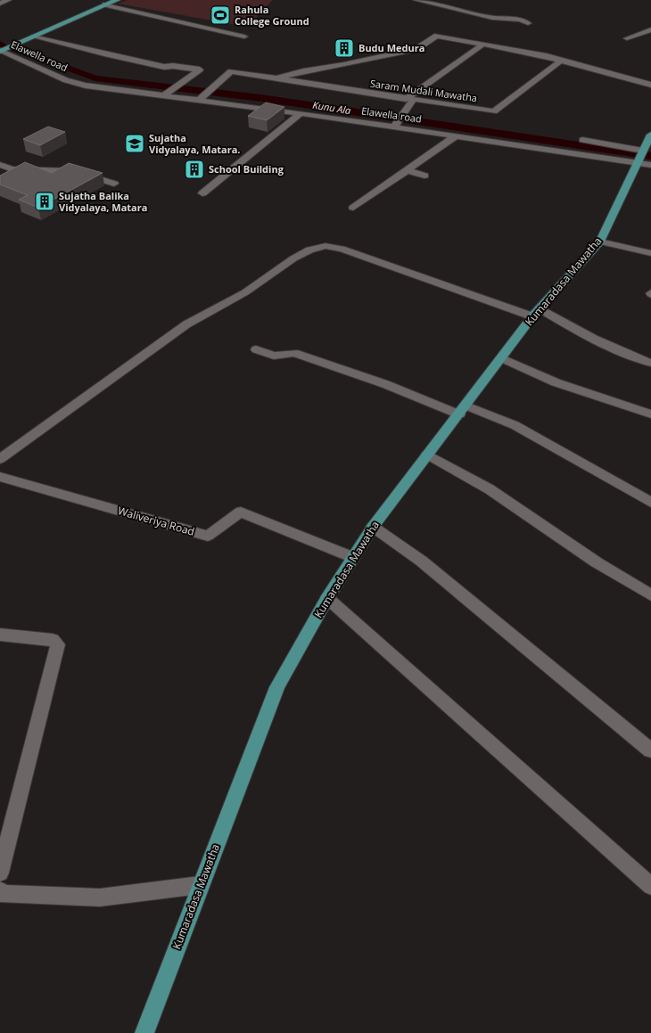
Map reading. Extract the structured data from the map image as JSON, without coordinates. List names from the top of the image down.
{
  "streets": {
    "main road": ["Kumaradasa Mawatha"],
    "street": ["Elawella road", "Saram Mudali Mawatha", "Waliveriya Road"]
  },
  "crossings": [
    ["Elawella road", "Saram Mudali Mawatha"],
    ["Elawella road", "Kumaradasa Mawatha"],
    ["Kumaradasa Mawatha", "Waliveriya Road"]
  ],
  "water": ["Kunu Ala"],
  "places": {
    "sports": ["Rahula College Ground"],
    "building": ["Budu Medura", "School Building", "Sujatha Balika Vidyalaya, Matara"],
    "school or university": ["Sujatha Vidyalaya, Matara."]
  }
}
